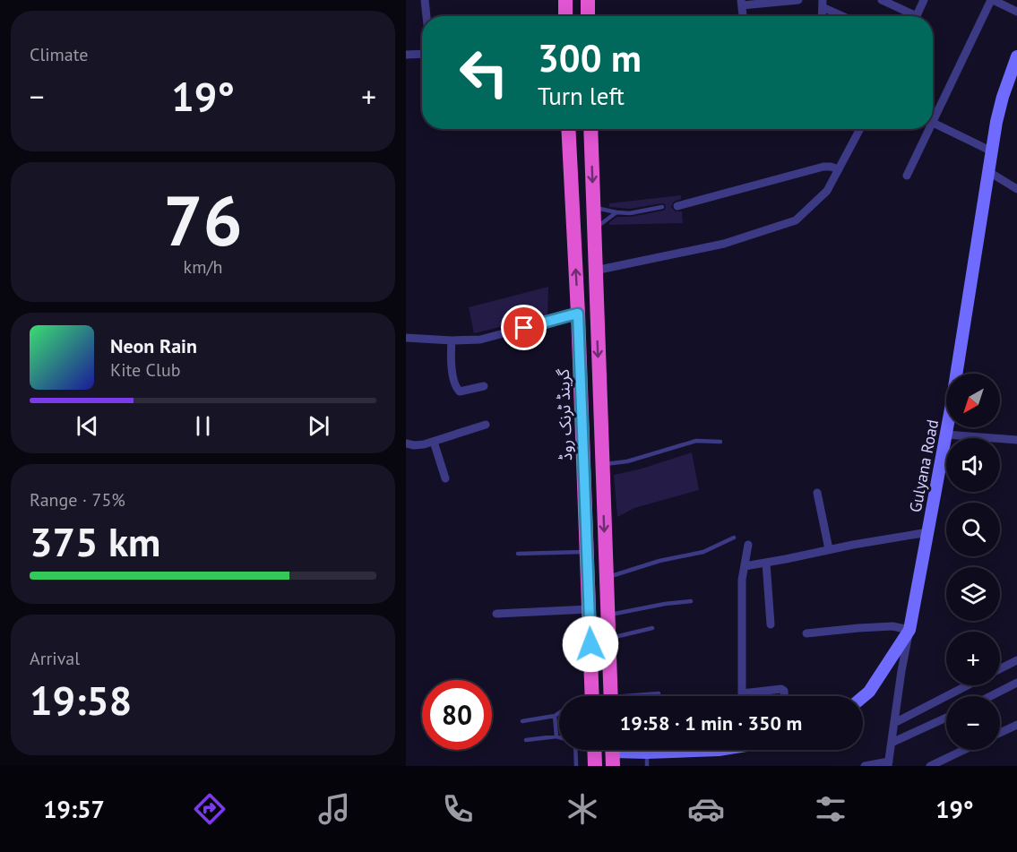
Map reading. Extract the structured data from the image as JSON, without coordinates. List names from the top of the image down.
{
  "streets": {
    "highway": ["گرینڈ ٹرنک روڈ"],
    "main road": ["Gulyana Road"]
  },
  "north": "bottom left",
  "page": {
    "tile": [
      "Climate",
      ["76", "km/h"],
      ["Range · 75%", "375 km"],
      ["Arrival", "19:58"]
    ],
    "turn": ["300 m", "Turn left"],
    "heat": ["−", "19°", "+"],
    "song": ["Neon Rain", "Kite Club"],
    "map_buttons": ["+", "−"],
    "limit": "80",
    "trip": "19:58 · 1 min · 350 m",
    "tabs": ["19:57", "19°"]
  }
}
